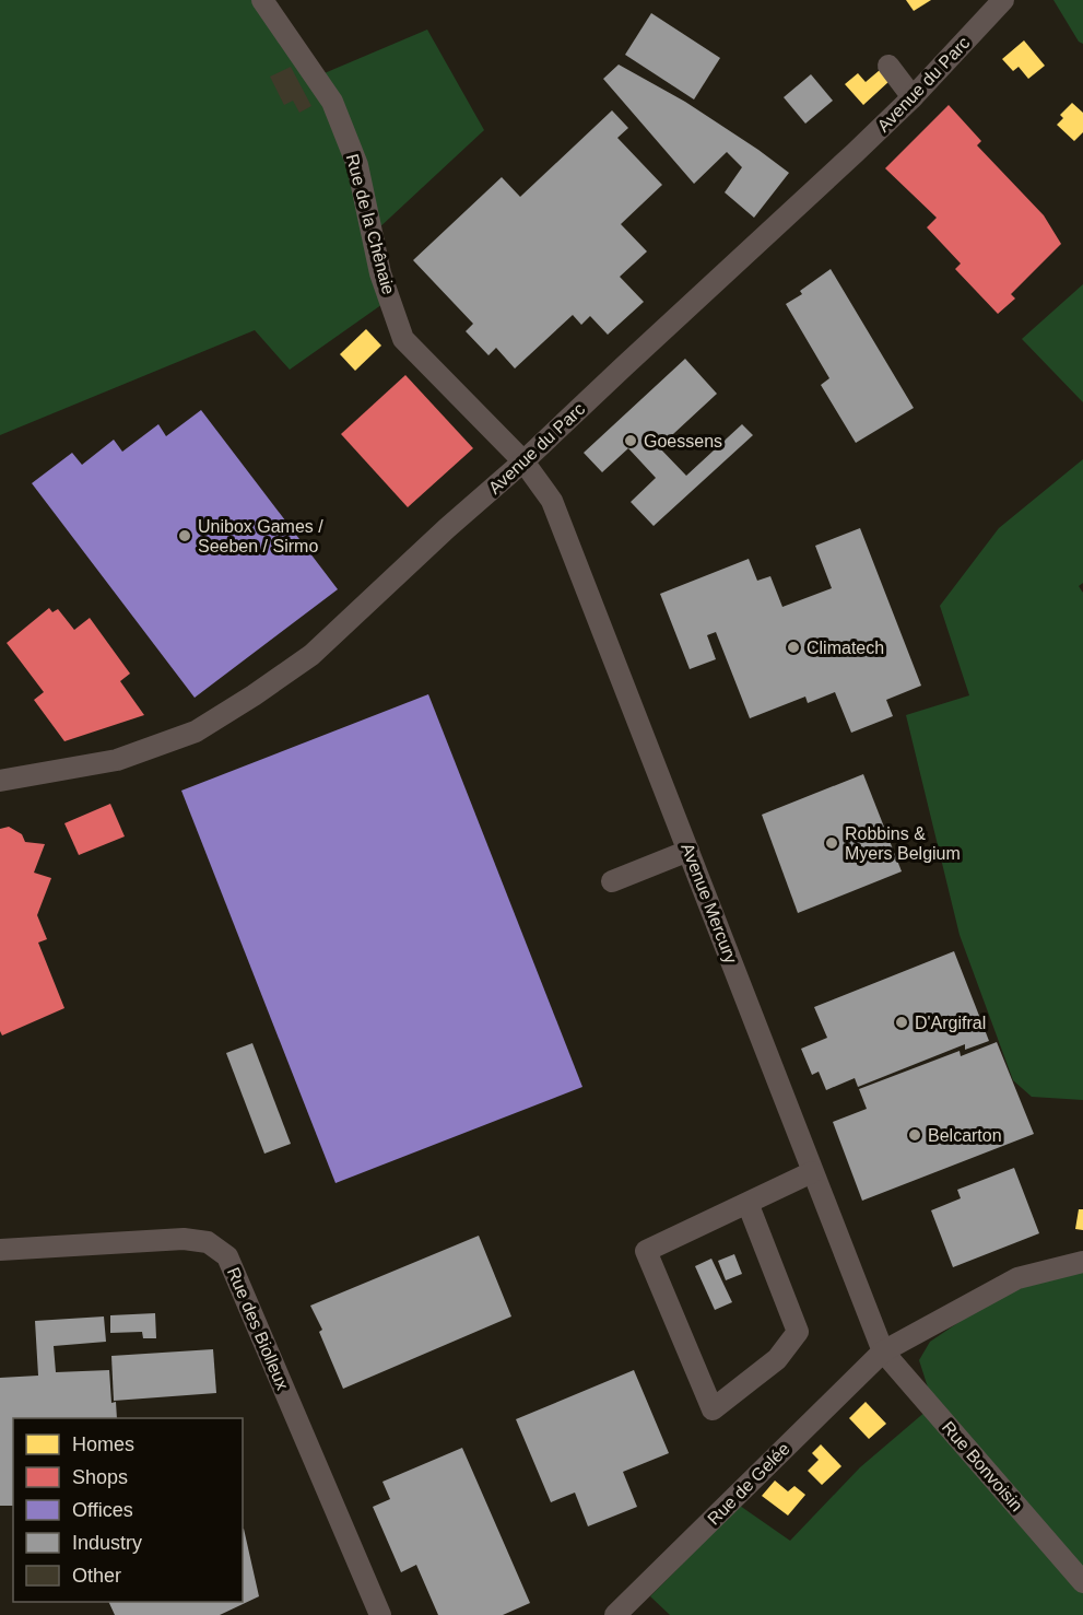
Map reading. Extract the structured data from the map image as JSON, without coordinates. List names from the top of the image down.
{
  "streets": {
    "street": [
      "Avenue du Parc",
      "Rue de la Chênaie",
      "Avenue Mercury",
      "Rue des Biolleux",
      "Rue Bonvoisin",
      "Rue de Gelée"
    ]
  },
  "crossings": [
    ["Avenue du Parc", "Rue de la Chênaie"],
    ["Avenue du Parc", "Avenue Mercury"],
    ["Rue de la Chênaie", "Avenue Mercury"],
    ["Avenue Mercury", "Rue Bonvoisin"],
    ["Avenue Mercury", "Rue de Gelée"],
    ["Rue Bonvoisin", "Rue de Gelée"]
  ],
  "places": [
    "Goessens",
    "Unibox Games / Seeben / Sirmo",
    "Climatech",
    "Robbins & Myers Belgium",
    "D'Argifral",
    "Belcarton"
  ],
  "legend": [
    "Homes",
    "Shops",
    "Offices",
    "Industry",
    "Other"
  ]
}
